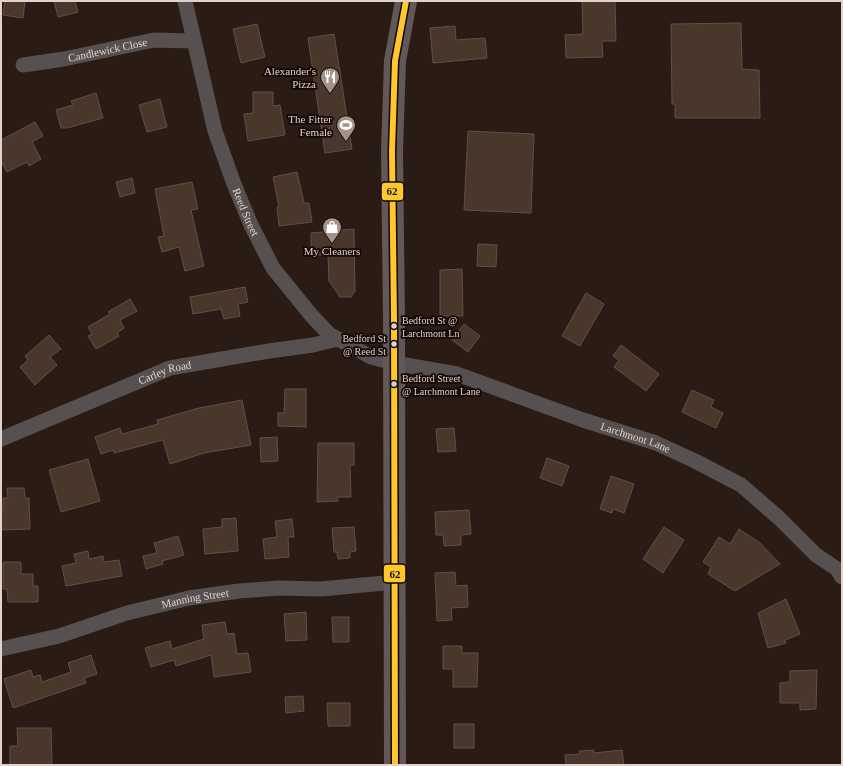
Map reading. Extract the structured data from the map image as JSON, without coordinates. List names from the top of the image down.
{
  "streets": {
    "street": [
      "Candlewick Close",
      "Reed Street",
      "Carley Road",
      "Larchmont Lane",
      "Manning Street"
    ]
  },
  "crossings": [
    ["Candlewick Close", "Reed Street"],
    ["Reed Street", "Carley Road"],
    ["Reed Street", "Larchmont Lane"]
  ],
  "places": {
    "restaurant": ["Alexander's Pizza"],
    "sports": ["The Fitter Female"],
    "shop": ["My Cleaners"],
    "other": ["Bedford St @ Larchmont Ln", "Bedford St @ Reed St", "Bedford Street @ Larchmont Lane"]
  },
  "lines": ["transit line 62"]
}
